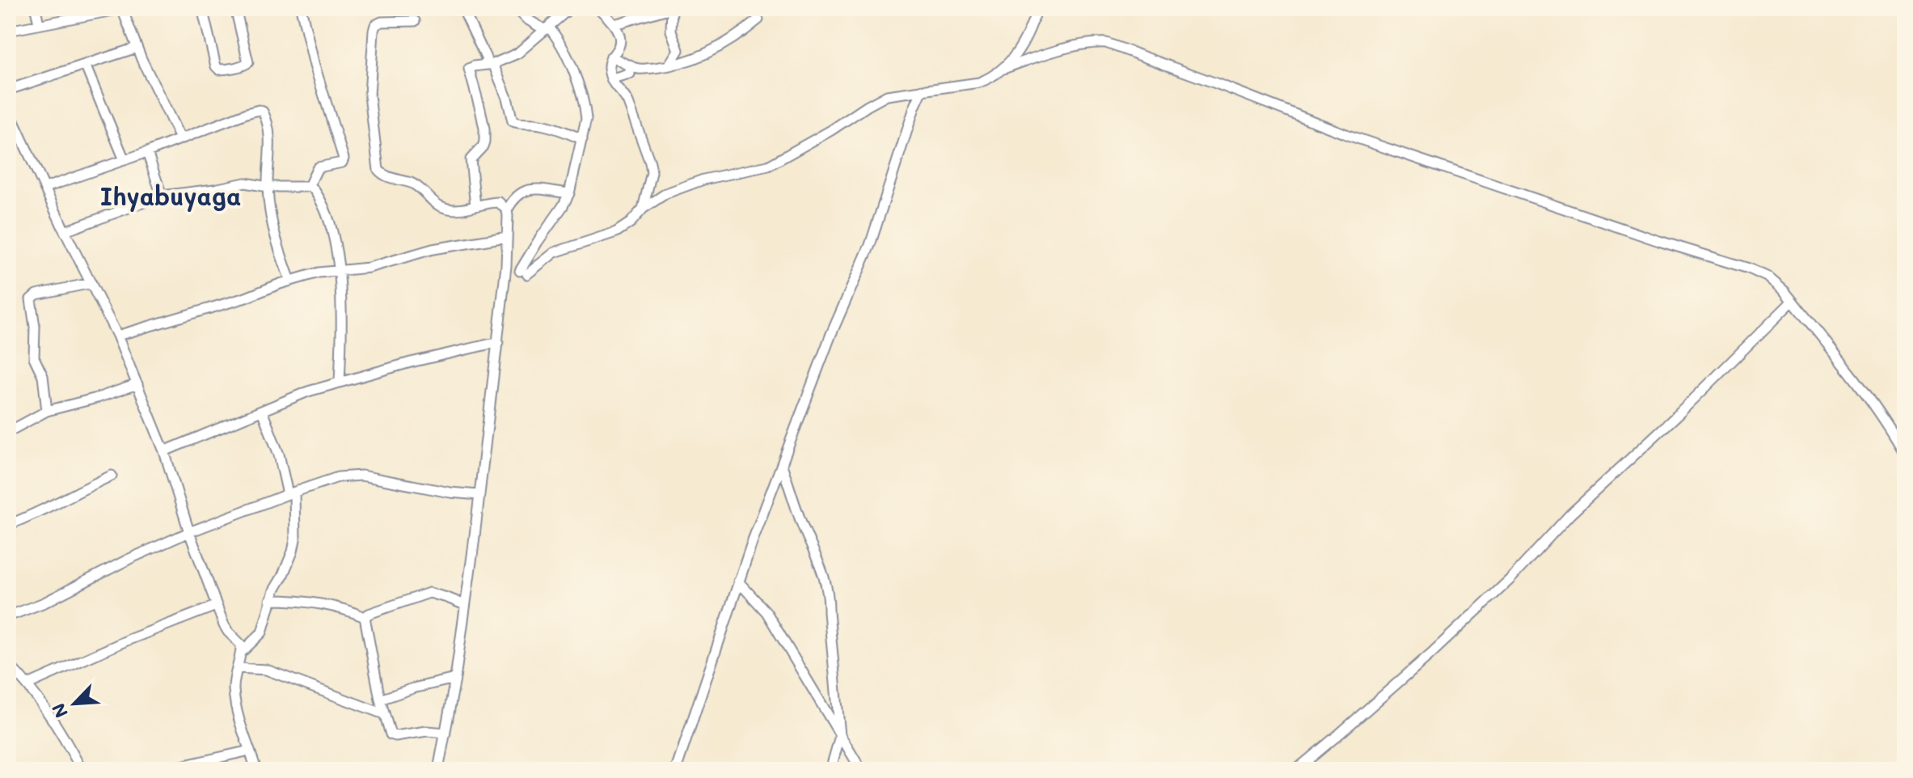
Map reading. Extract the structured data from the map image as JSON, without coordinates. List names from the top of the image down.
{
  "districts": ["Ihyabuyaga"],
  "north": "bottom left"
}
